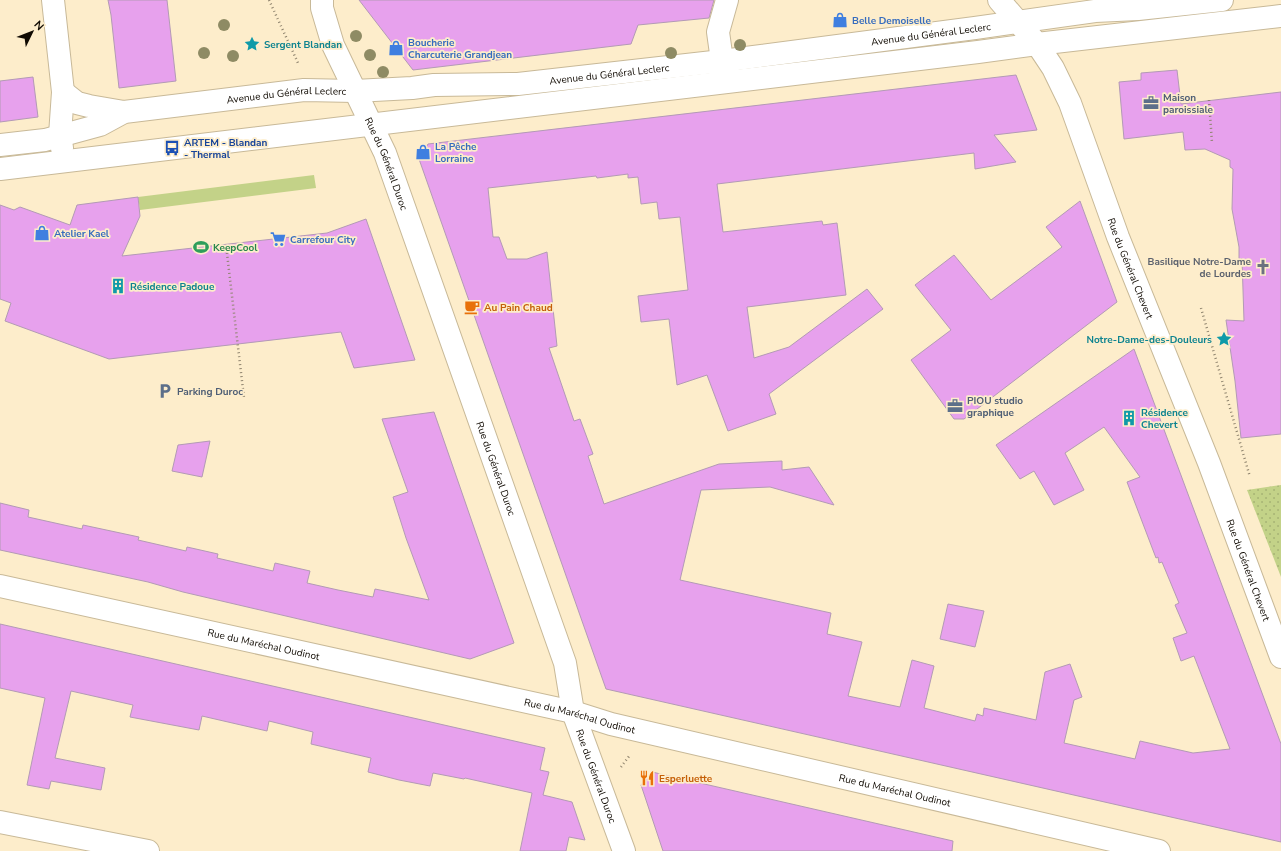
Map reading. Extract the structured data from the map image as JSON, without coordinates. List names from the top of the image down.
{
  "streets": {
    "street": [
      "Avenue du Général Leclerc",
      "Rue du Général Duroc",
      "Rue du Général Chevert",
      "Rue du Maréchal Oudinot"
    ]
  },
  "crossings": [
    ["Avenue du Général Leclerc", "Rue du Général Duroc"],
    ["Avenue du Général Leclerc", "Rue du Général Chevert"],
    ["Rue du Général Duroc", "Rue du Maréchal Oudinot"]
  ],
  "places": {
    "shop": [
      "Belle Demoiselle",
      "Boucherie Charcuterie Grandjean",
      "La Pêche Lorraine",
      "Atelier Kael"
    ],
    "place": ["Sergent Blandan", "Notre-Dame-des-Douleurs"],
    "office": ["Maison paroissiale", "PIOU studio graphique"],
    "bus stop": ["ARTEM - Blandan - Thermal"],
    "supermarket": ["Carrefour City"],
    "sports": ["KeepCool"],
    "church": ["Basilique Notre-Dame de Lourdes"],
    "building": ["Résidence Padoue", "Résidence Chevert"],
    "cafe": ["Au Pain Chaud"],
    "parking": ["Parking Duroc"],
    "restaurant": ["Esperluette"]
  },
  "north": "top right"
}
